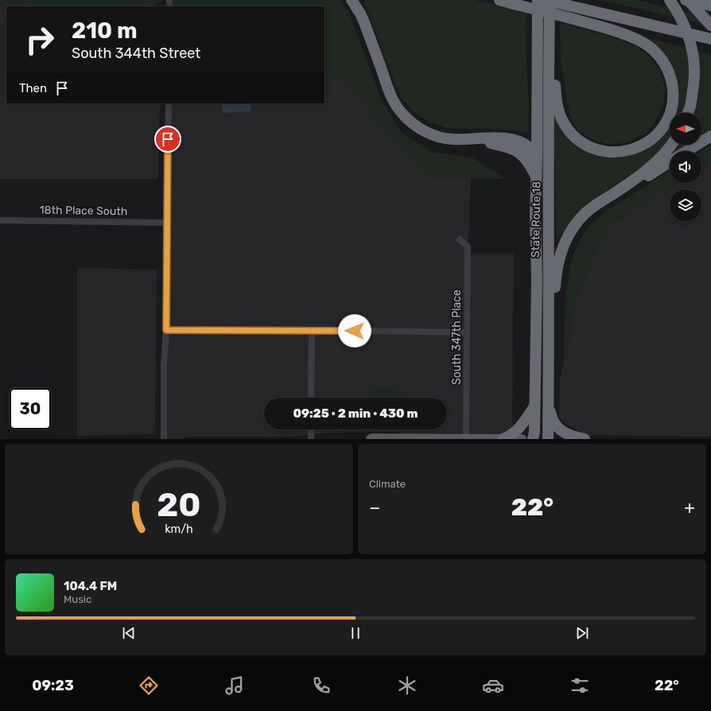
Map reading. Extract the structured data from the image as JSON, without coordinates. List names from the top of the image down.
{
  "streets": {
    "highway": ["State Route 18"],
    "street": ["18th Place South", "South 347th Place"]
  },
  "north": "left",
  "page": {
    "turn": ["210 m", "South 344th Street"],
    "then": "Then",
    "limit": "30",
    "trip": "09:25 · 2 min · 430 m",
    "tile": "Climate",
    "heat": ["−", "22°", "+"],
    "song": ["104.4 FM", "Music"],
    "tabs": ["09:23", "22°"],
    "gauge": ["20", "km/h"]
  }
}
